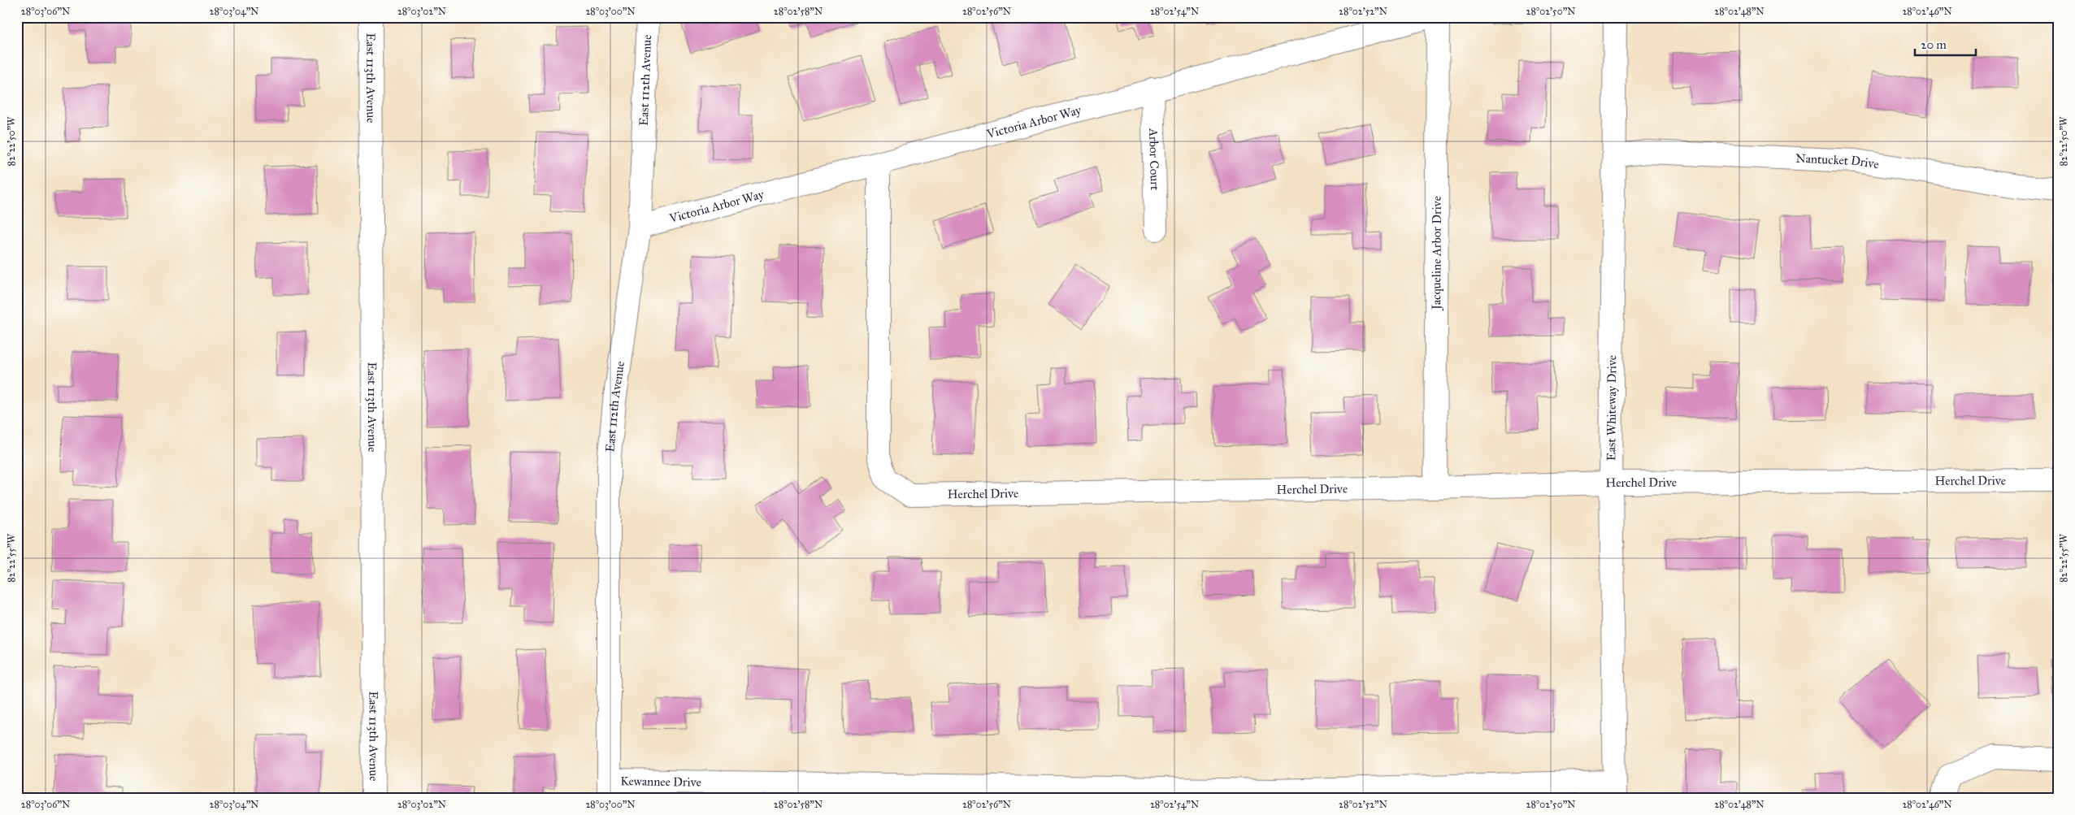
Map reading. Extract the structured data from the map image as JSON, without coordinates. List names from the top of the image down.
{
  "streets": {
    "street": [
      "East 113th Avenue",
      "East 112th Avenue",
      "Victoria Arbor Way",
      "Arbor Court",
      "Nantucket Drive",
      "Jacqueline Arbor Drive",
      "East Whiteway Drive",
      "Herchel Drive",
      "Kewannee Drive"
    ]
  },
  "crossings": [
    ["East 112th Avenue", "Victoria Arbor Way"],
    ["East 112th Avenue", "Kewannee Drive"],
    ["Victoria Arbor Way", "Arbor Court"],
    ["Victoria Arbor Way", "Herchel Drive"],
    ["Nantucket Drive", "East Whiteway Drive"],
    ["Jacqueline Arbor Drive", "Herchel Drive"],
    ["East Whiteway Drive", "Herchel Drive"],
    ["East Whiteway Drive", "Kewannee Drive"]
  ],
  "scale_bar": "20 m",
  "coordinates": [
    "28°03'06\"N",
    "28°03'04\"N",
    "28°03'02\"N",
    "28°03'00\"N",
    "28°02'58\"N",
    "28°02'56\"N",
    "28°02'54\"N",
    "28°02'52\"N",
    "28°02'50\"N",
    "28°02'48\"N",
    "28°02'46\"N",
    "82°22'50\"W",
    "82°22'55\"W"
  ]
}
